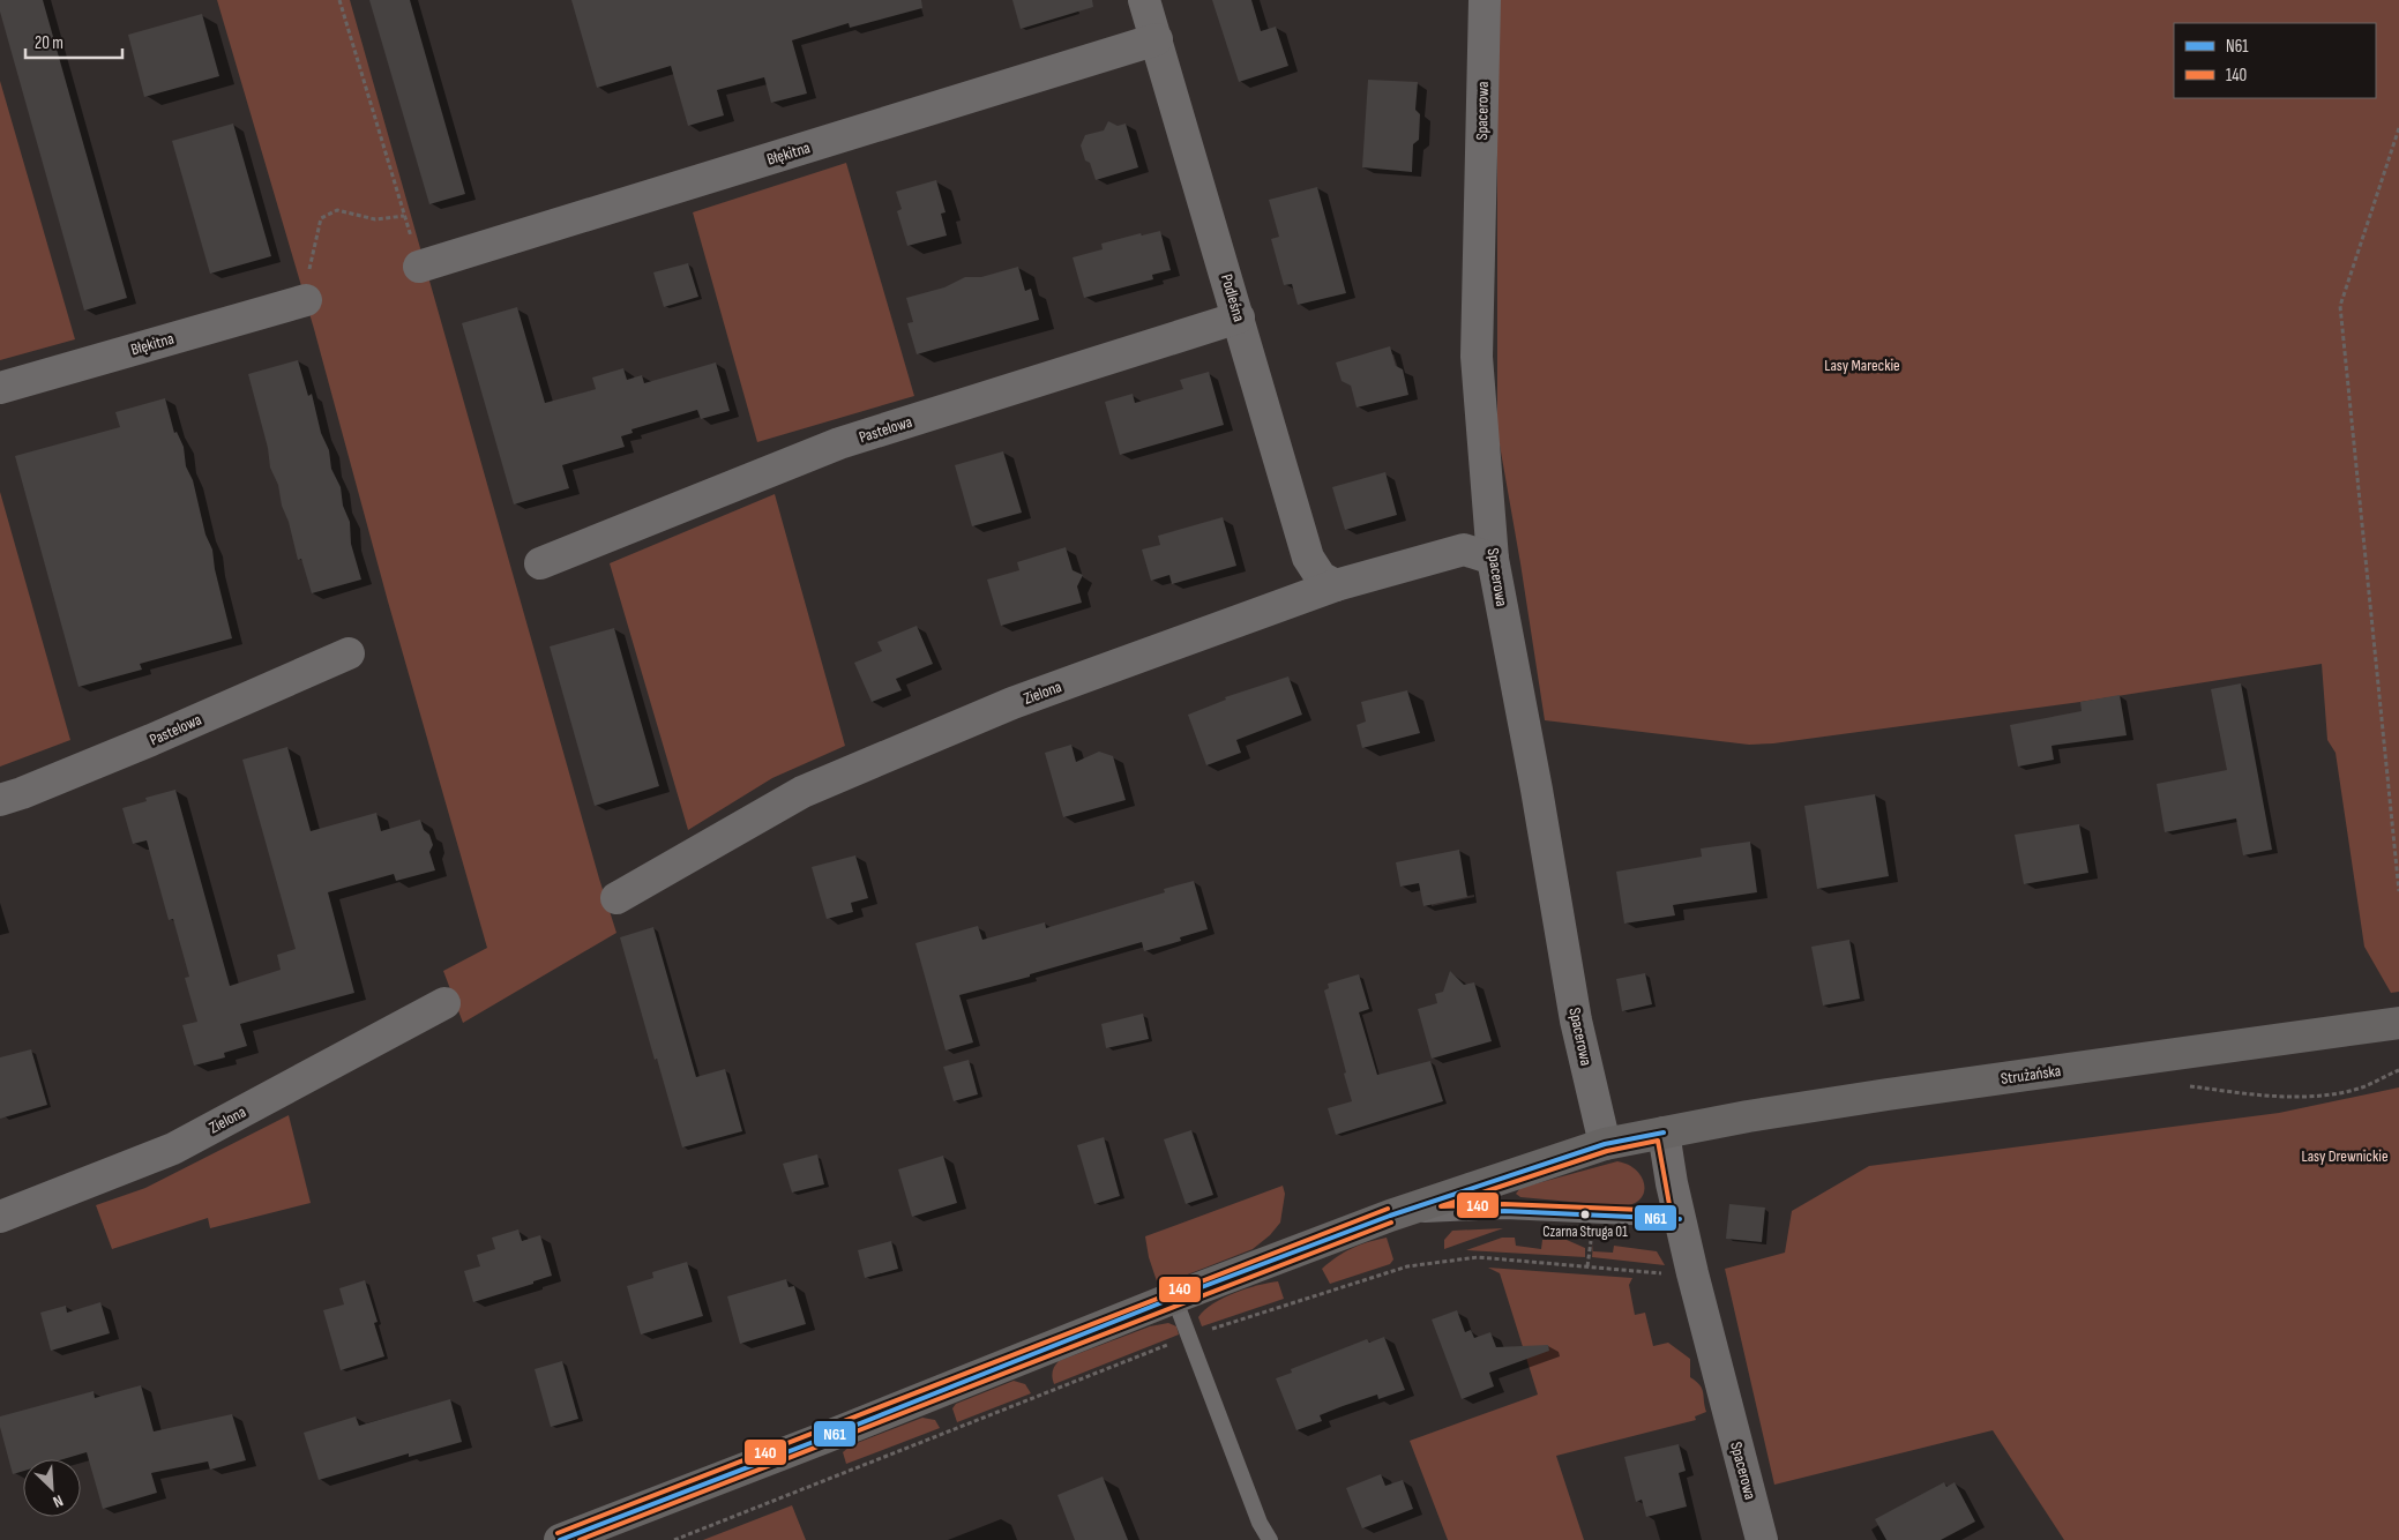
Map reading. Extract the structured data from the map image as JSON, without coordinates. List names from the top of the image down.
{
  "streets": {
    "main road": ["Strużańska"],
    "street": [
      "Spacerowa",
      "Błękitna",
      "Podleśna",
      "Pastelowa",
      "Zielona"
    ]
  },
  "crossings": [
    ["Spacerowa", "Zielona"],
    ["Spacerowa", "Strużańska"],
    ["Błękitna", "Podleśna"],
    ["Podleśna", "Pastelowa"],
    ["Podleśna", "Zielona"]
  ],
  "parks": ["Lasy Mareckie", "Lasy Drewnickie"],
  "places": ["Czarna Struga 01"],
  "lines": ["transit line N61", "transit line 140"],
  "legend": ["N61", "140"],
  "scale_bar": "20 m",
  "north": "bottom right"
}
